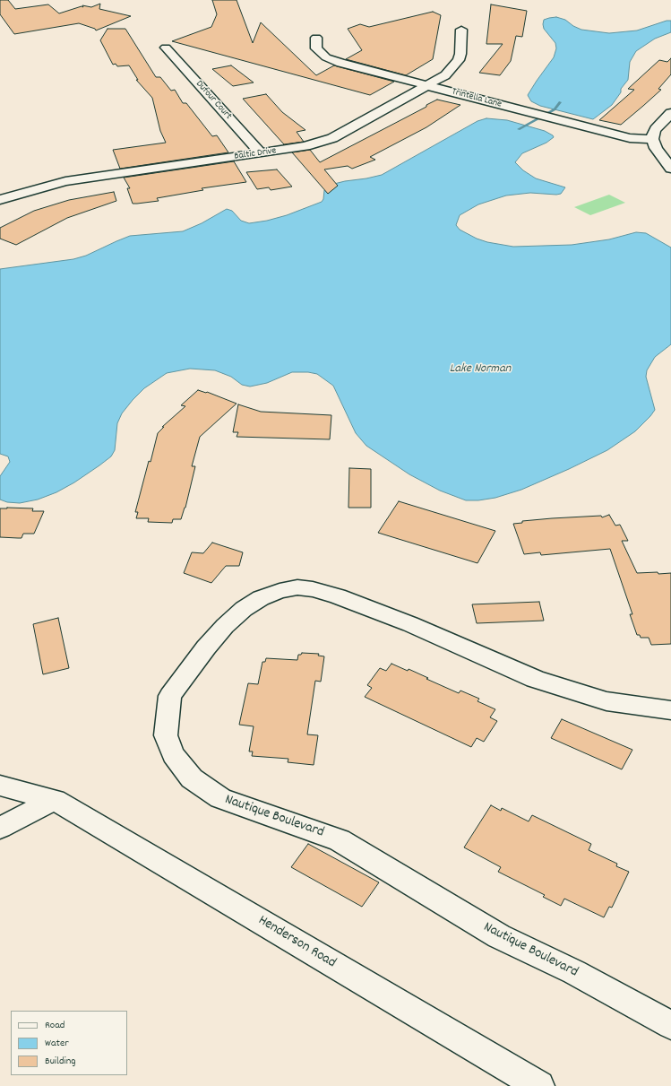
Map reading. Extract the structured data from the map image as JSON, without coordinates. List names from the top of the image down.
{
  "streets": {
    "street": [
      "Trintella Lane",
      "Dufour Court",
      "Baltic Drive",
      "Nautique Boulevard",
      "Henderson Road"
    ]
  },
  "crossings": [
    ["Trintella Lane", "Baltic Drive"],
    ["Dufour Court", "Baltic Drive"]
  ],
  "water": ["Lake Norman"],
  "legend": ["Road", "Water", "Building"]
}
